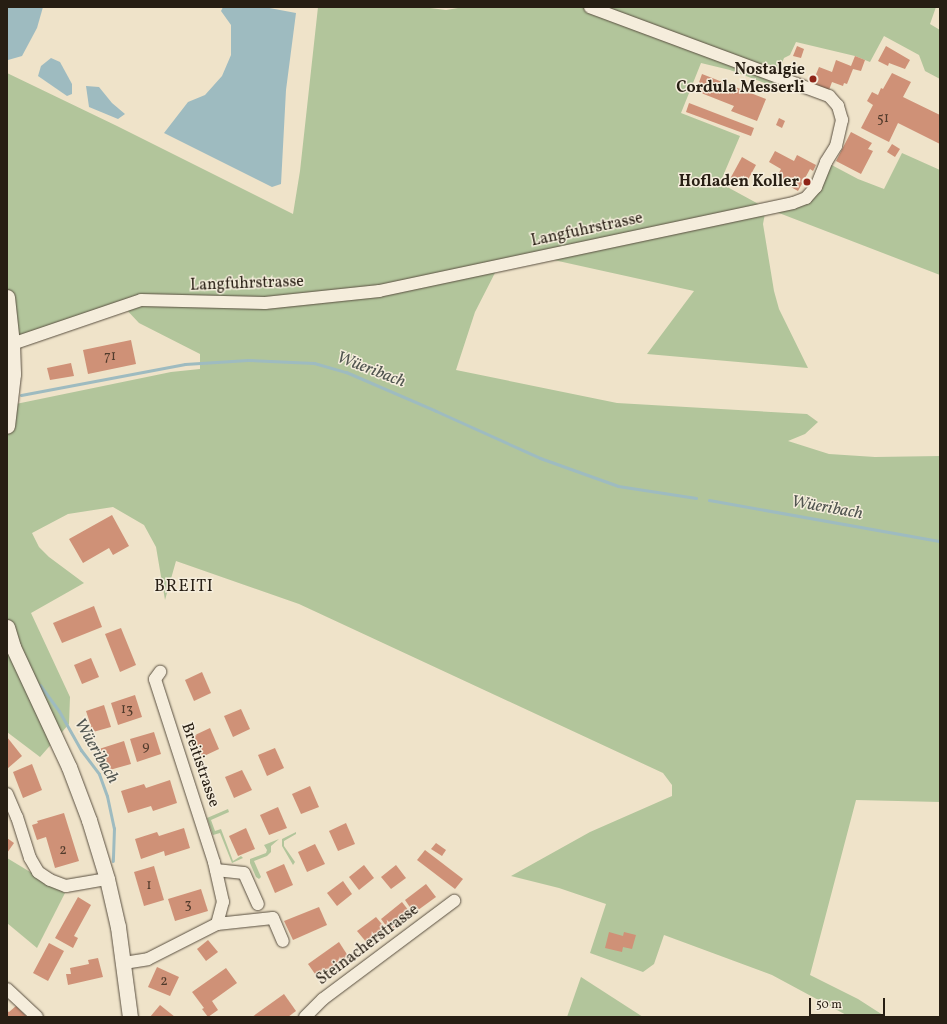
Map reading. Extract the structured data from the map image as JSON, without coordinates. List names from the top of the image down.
{
  "streets": {
    "street": ["Langfuhrstrasse", "Breitistrasse", "Steinacherstrasse"]
  },
  "districts": ["BREITI"],
  "water": ["Wüeribach"],
  "places": ["Nostalgie Cordula Messerli", "Hofladen Koller"],
  "house_numbers": [
    "51",
    "71",
    "13",
    "9",
    "2",
    "1",
    "3",
    "2"
  ],
  "scale_bar": "50 m"
}
